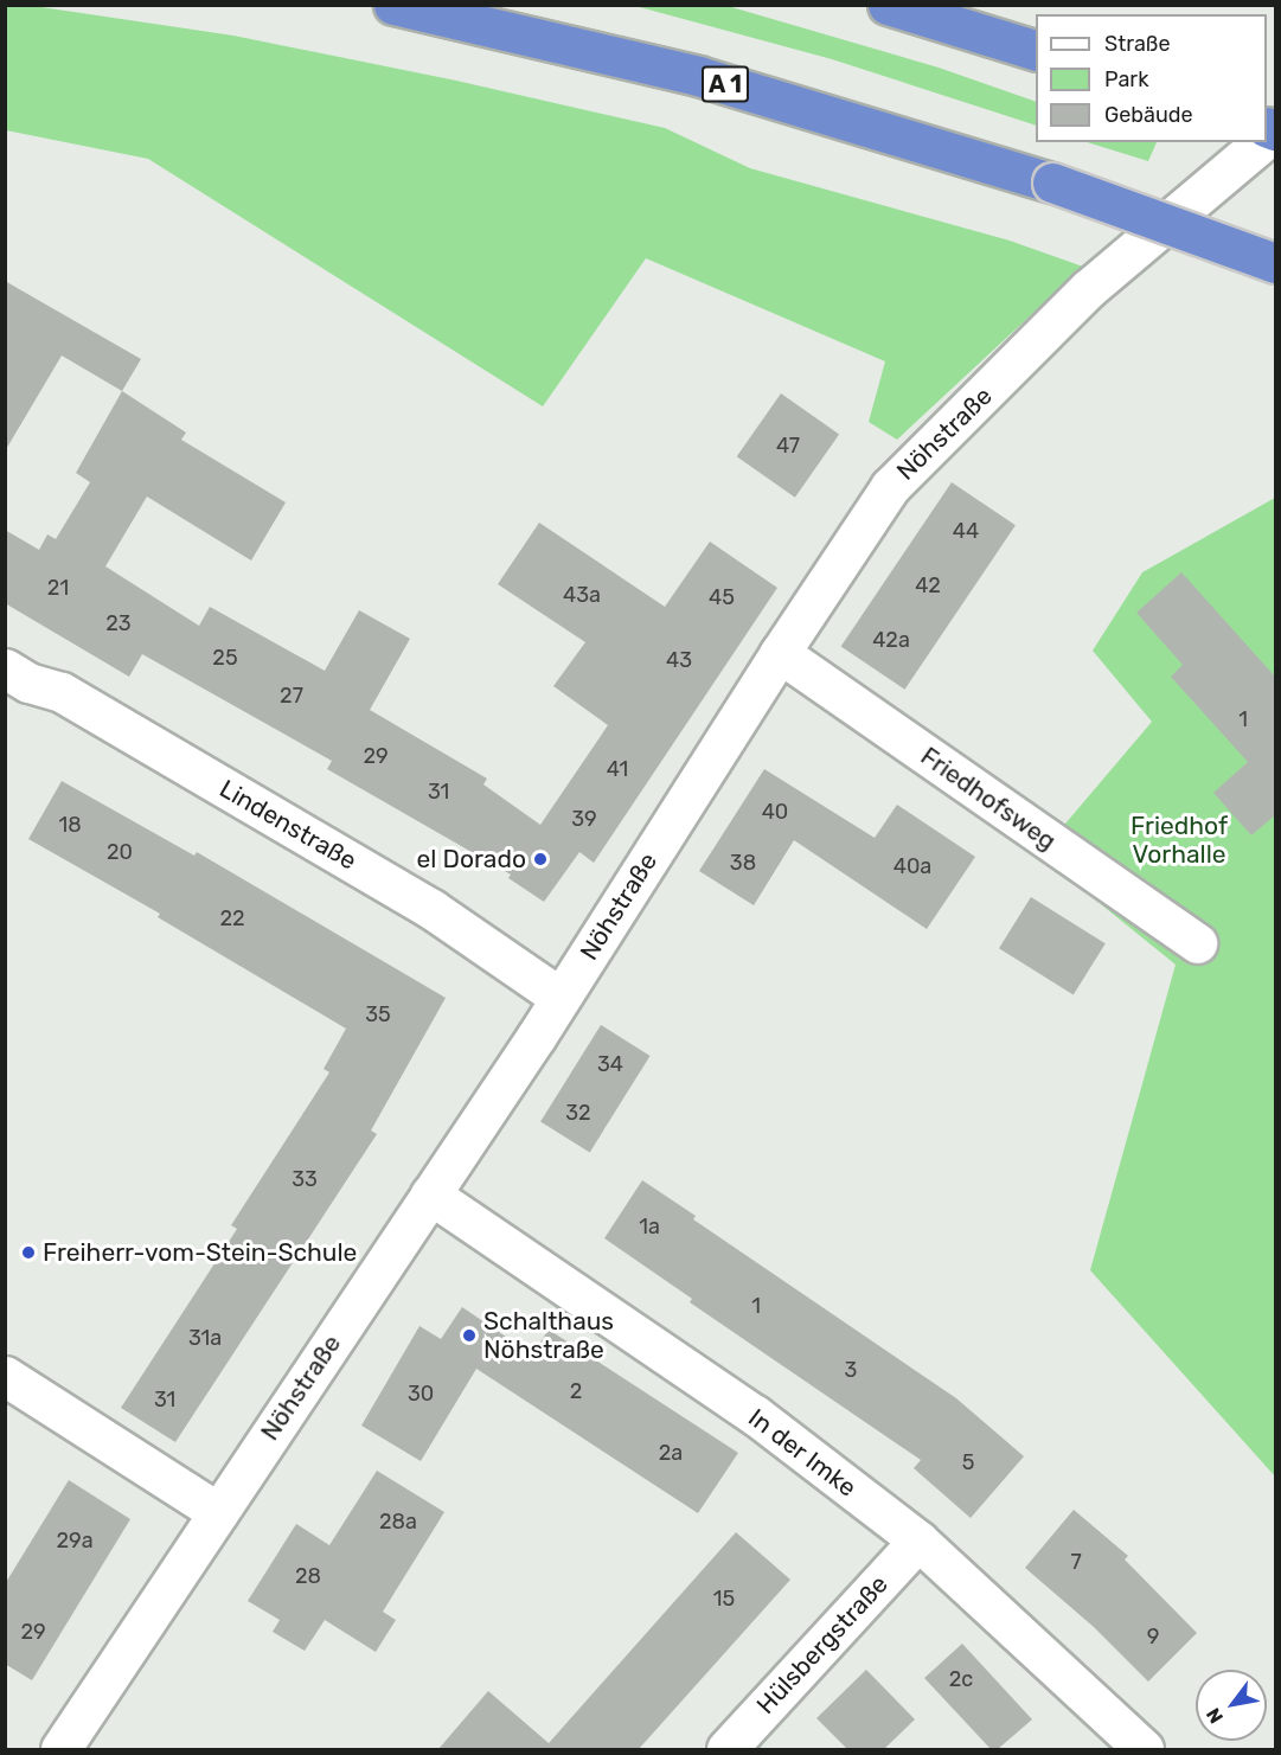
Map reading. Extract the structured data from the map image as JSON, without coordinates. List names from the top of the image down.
{
  "streets": {
    "highway": ["A 1"],
    "street": [
      "Nöhstraße",
      "Friedhofsweg",
      "Lindenstraße",
      "In der Imke",
      "Hülsbergstraße"
    ]
  },
  "crossings": [
    ["Nöhstraße", "Friedhofsweg"],
    ["Nöhstraße", "Lindenstraße"],
    ["Nöhstraße", "In der Imke"],
    ["In der Imke", "Hülsbergstraße"]
  ],
  "parks": ["Friedhof Vorhalle"],
  "places": ["el Dorado", "Freiherr-vom-Stein-Schule", "Schalthaus Nöhstraße"],
  "house_numbers": [
    "47",
    "44",
    "42",
    "21",
    "43a",
    "45",
    "23",
    "42a",
    "25",
    "43",
    "27",
    "1",
    "29",
    "41",
    "31",
    "40",
    "39",
    "18",
    "20",
    "38",
    "40a",
    "22",
    "35",
    "34",
    "32",
    "33",
    "1a",
    "1",
    "31a",
    "3",
    "2",
    "30",
    "31",
    "2a",
    "5",
    "28a",
    "29a",
    "7",
    "28",
    "15",
    "29",
    "9",
    "2c"
  ],
  "legend": ["Straße", "Park", "Gebäude"],
  "north": "bottom left"
}
